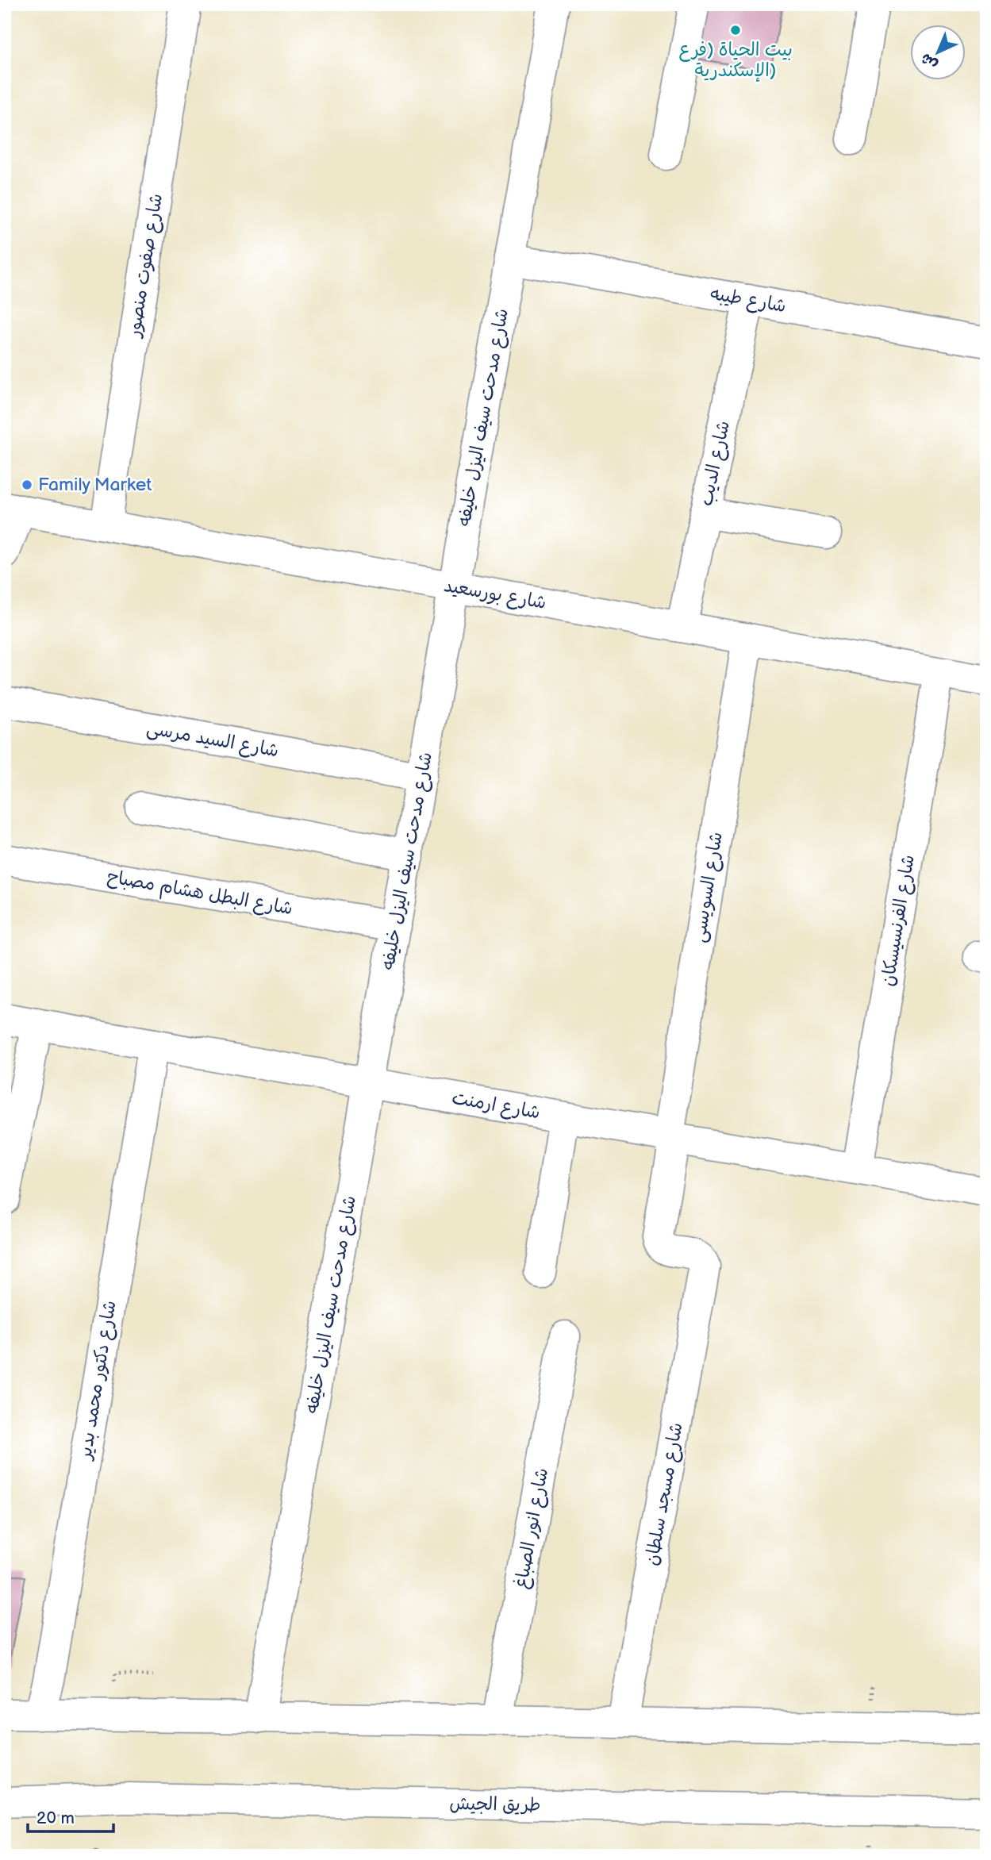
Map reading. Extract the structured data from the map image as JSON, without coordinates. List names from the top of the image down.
{
  "streets": {
    "main road": [
      "شارع صفوت منصور",
      "شارع طيبه",
      "شارع مدحت سيف اليزل خليفه",
      "شارع الديب",
      "شارع بورسعيد",
      "شارع السيد مرسى",
      "شارع السويسى",
      "شارع البطل هشام مصباح",
      "شارع الفرنسيسكان",
      "شارع ارمنت",
      "شارع دكتور محمد بدير",
      "شارع مسجد سلطان",
      "شارع انور الصباغ",
      "طريق الجيش"
    ]
  },
  "crossings": [
    ["شارع صفوت منصور", "شارع بورسعيد"],
    ["شارع طيبه", "شارع مدحت سيف اليزل خليفه"],
    ["شارع طيبه", "شارع الديب"],
    ["شارع مدحت سيف اليزل خليفه", "شارع بورسعيد"],
    ["شارع مدحت سيف اليزل خليفه", "شارع السيد مرسى"],
    ["شارع مدحت سيف اليزل خليفه", "شارع البطل هشام مصباح"],
    ["شارع مدحت سيف اليزل خليفه", "شارع ارمنت"],
    ["شارع الديب", "شارع بورسعيد"],
    ["شارع بورسعيد", "شارع السويسى"],
    ["شارع بورسعيد", "شارع الفرنسيسكان"],
    ["شارع السويسى", "شارع ارمنت"],
    ["شارع السويسى", "شارع مسجد سلطان"],
    ["شارع الفرنسيسكان", "شارع ارمنت"],
    ["شارع ارمنت", "شارع دكتور محمد بدير"]
  ],
  "places": ["بيت الحياة (فرع الإسكندرية)", "Family Market"],
  "scale_bar": "20 m",
  "north": "bottom left"
}
